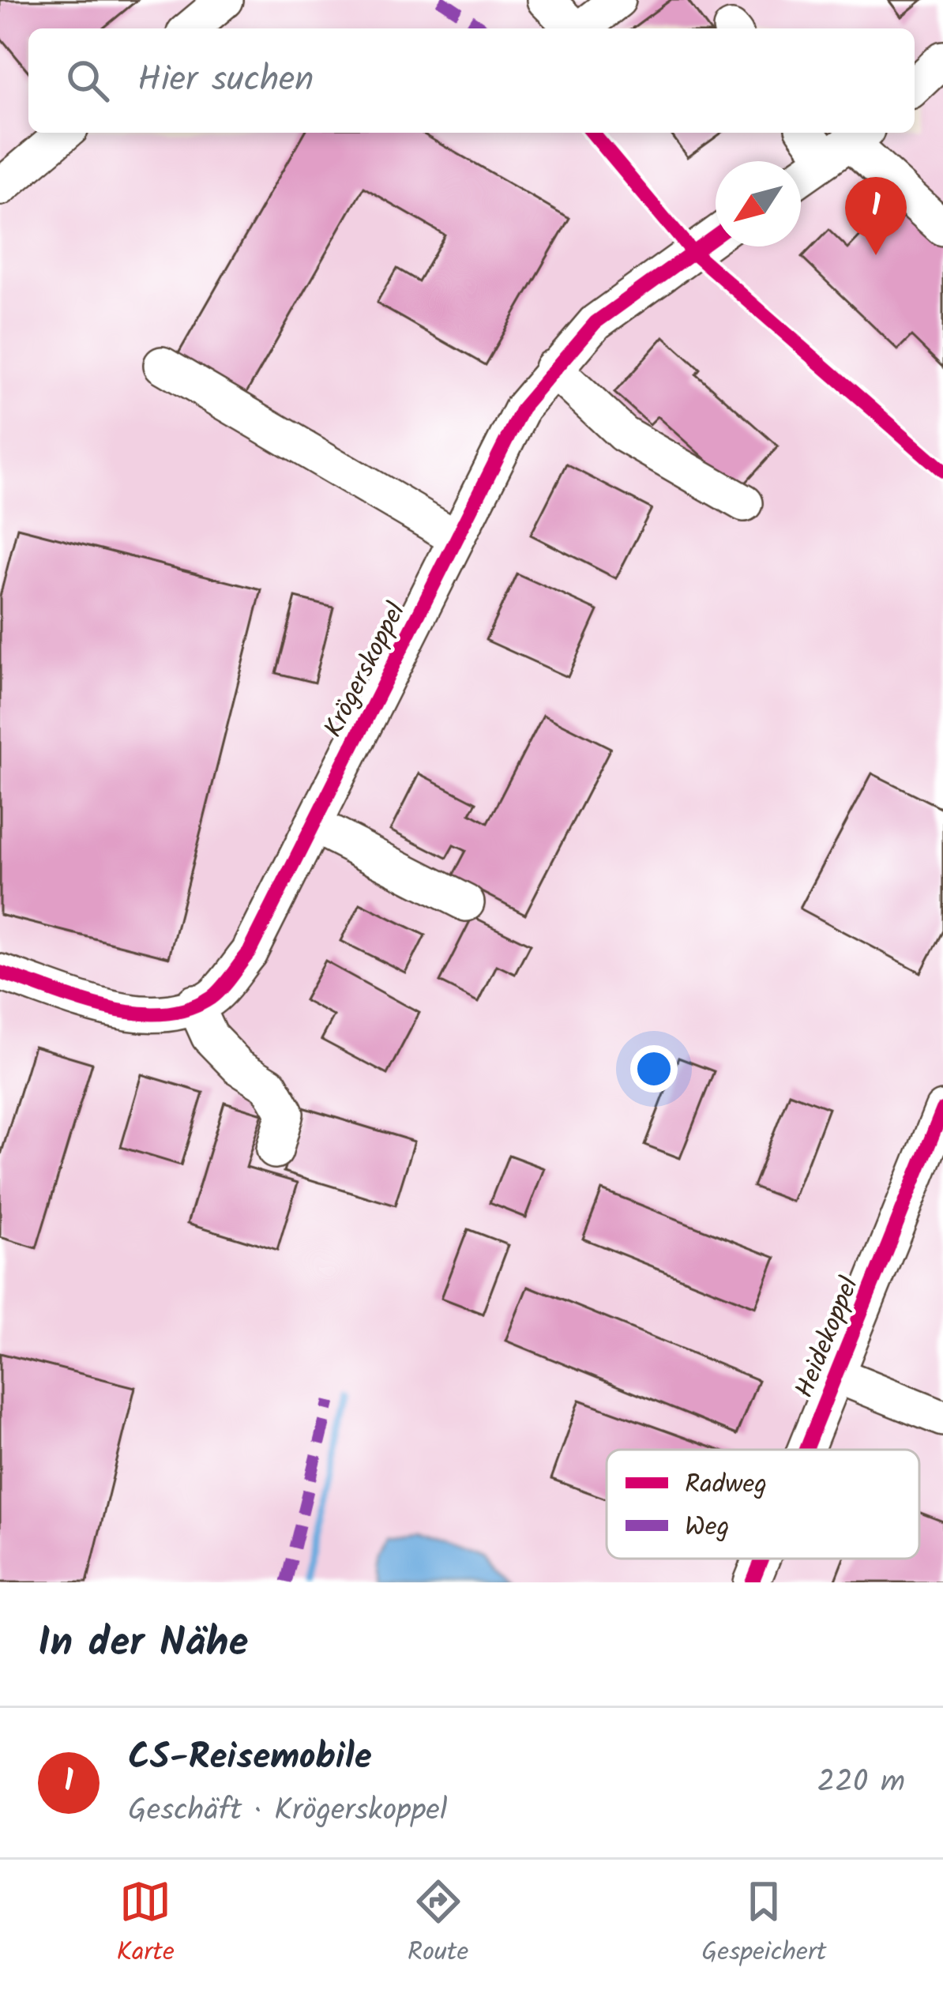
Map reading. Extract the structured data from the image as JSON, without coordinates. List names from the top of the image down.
{
  "streets": {
    "street": ["Krögerskoppel", "Heidekoppel"]
  },
  "legend": ["Radweg", "Weg"],
  "north": "bottom left",
  "page": {
    "search": "Hier suchen",
    "pins": "1",
    "heading": "In der Nähe",
    "list": [
      {
        "mark": "1",
        "name": "CS-Reisemobile",
        "note": "Geschäft · Krögerskoppel",
        "value": "220 m"
      }
    ],
    "nav": ["Karte", "Route", "Gespeichert"]
  }
}
